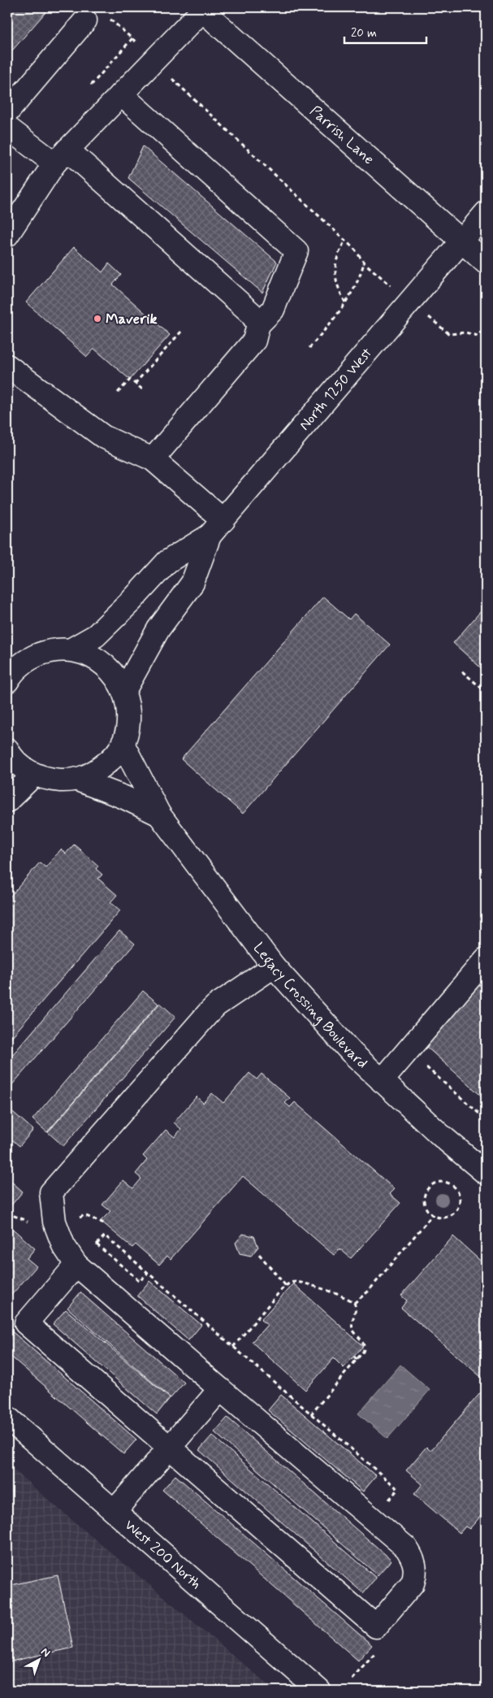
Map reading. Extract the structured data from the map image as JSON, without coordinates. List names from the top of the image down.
{
  "streets": {
    "street": [
      "Parrish Lane",
      "North 1250 West",
      "Legacy Crossing Boulevard",
      "West 200 North"
    ]
  },
  "crossings": [
    ["Parrish Lane", "North 1250 West"]
  ],
  "places": ["Maverik"],
  "scale_bar": "20 m",
  "north": "top right"
}
